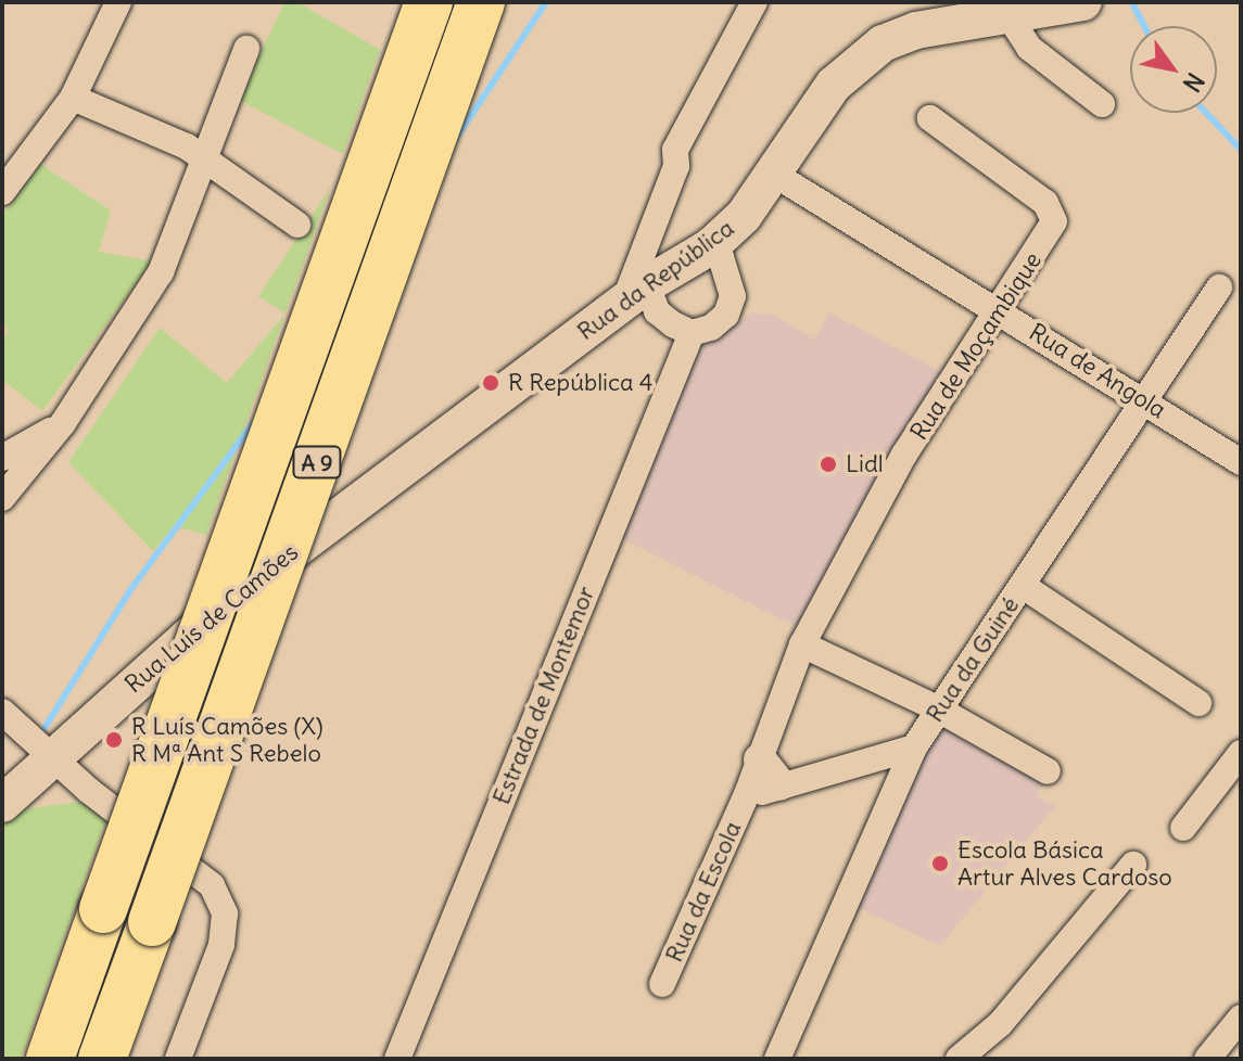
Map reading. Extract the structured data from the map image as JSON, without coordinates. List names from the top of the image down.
{
  "streets": {
    "highway": ["A 9"],
    "main road": ["Rua da República", "Rua Luís de Camões"],
    "street": [
      "Rua de Moçambique",
      "Rua de Angola",
      "Rua da Guiné",
      "Estrada de Montemor",
      "Rua da Escola"
    ]
  },
  "crossings": [
    ["Rua da República", "Rua de Angola"],
    ["Rua da República", "Rua Luís de Camões"],
    ["Rua de Moçambique", "Rua de Angola"],
    ["Rua de Moçambique", "Rua da Escola"],
    ["Rua de Angola", "Rua da Guiné"],
    ["Rua da Guiné", "Rua da Escola"]
  ],
  "places": [
    "R República 4",
    "Lidl",
    "R Luís Camões (X) R Mª Ant S Rebelo",
    "Escola Básica Artur Alves Cardoso"
  ],
  "north": "bottom right"
}
